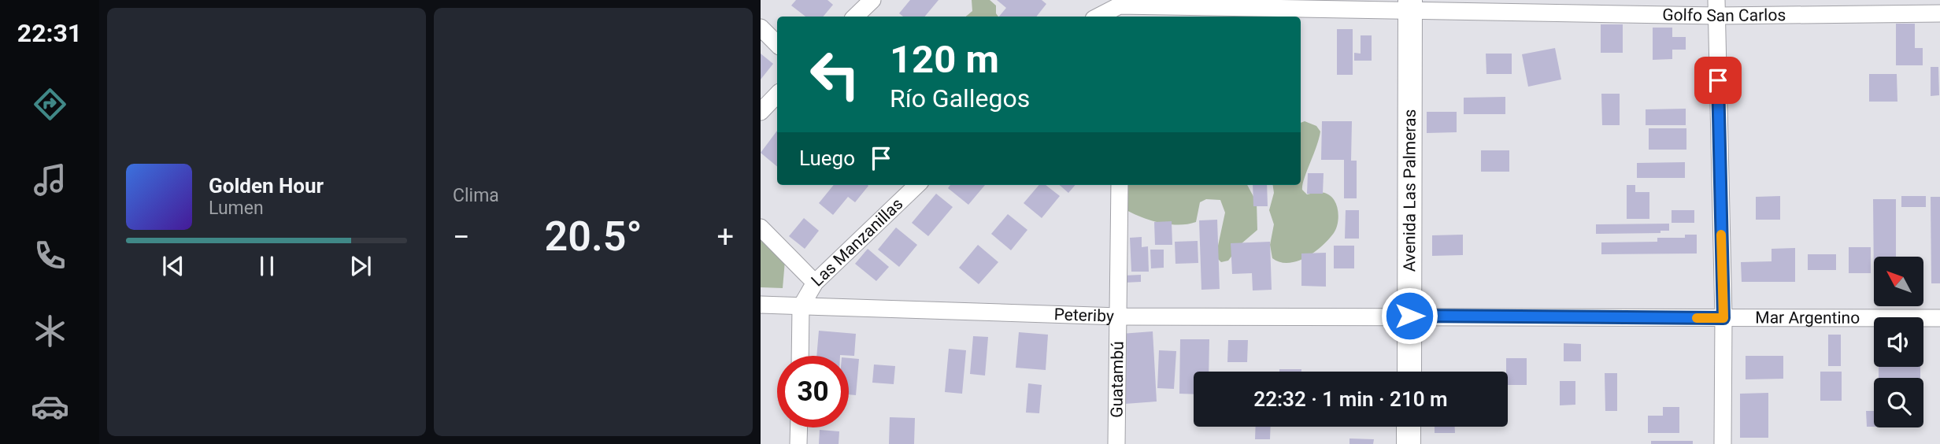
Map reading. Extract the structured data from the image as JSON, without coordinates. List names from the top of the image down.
{
  "streets": {
    "main road": ["Avenida Las Palmeras"],
    "street": [
      "Golfo San Carlos",
      "Las Manzanillas",
      "Peteriby",
      "Mar Argentino",
      "Guatambú"
    ]
  },
  "crossings": [
    ["Golfo San Carlos", "Avenida Las Palmeras"],
    ["Avenida Las Palmeras", "Peteriby"],
    ["Avenida Las Palmeras", "Mar Argentino"],
    ["Las Manzanillas", "Peteriby"],
    ["Peteriby", "Mar Argentino"],
    ["Peteriby", "Guatambú"]
  ],
  "north": "top left",
  "page": {
    "tabs": "22:31",
    "tile": "Clima",
    "turn": ["120 m", "Río Gallegos"],
    "then": "Luego",
    "song": ["Golden Hour", "Lumen"],
    "heat": ["−", "20.5°", "+"],
    "limit": "30",
    "trip": "22:32 · 1 min · 210 m"
  }
}
